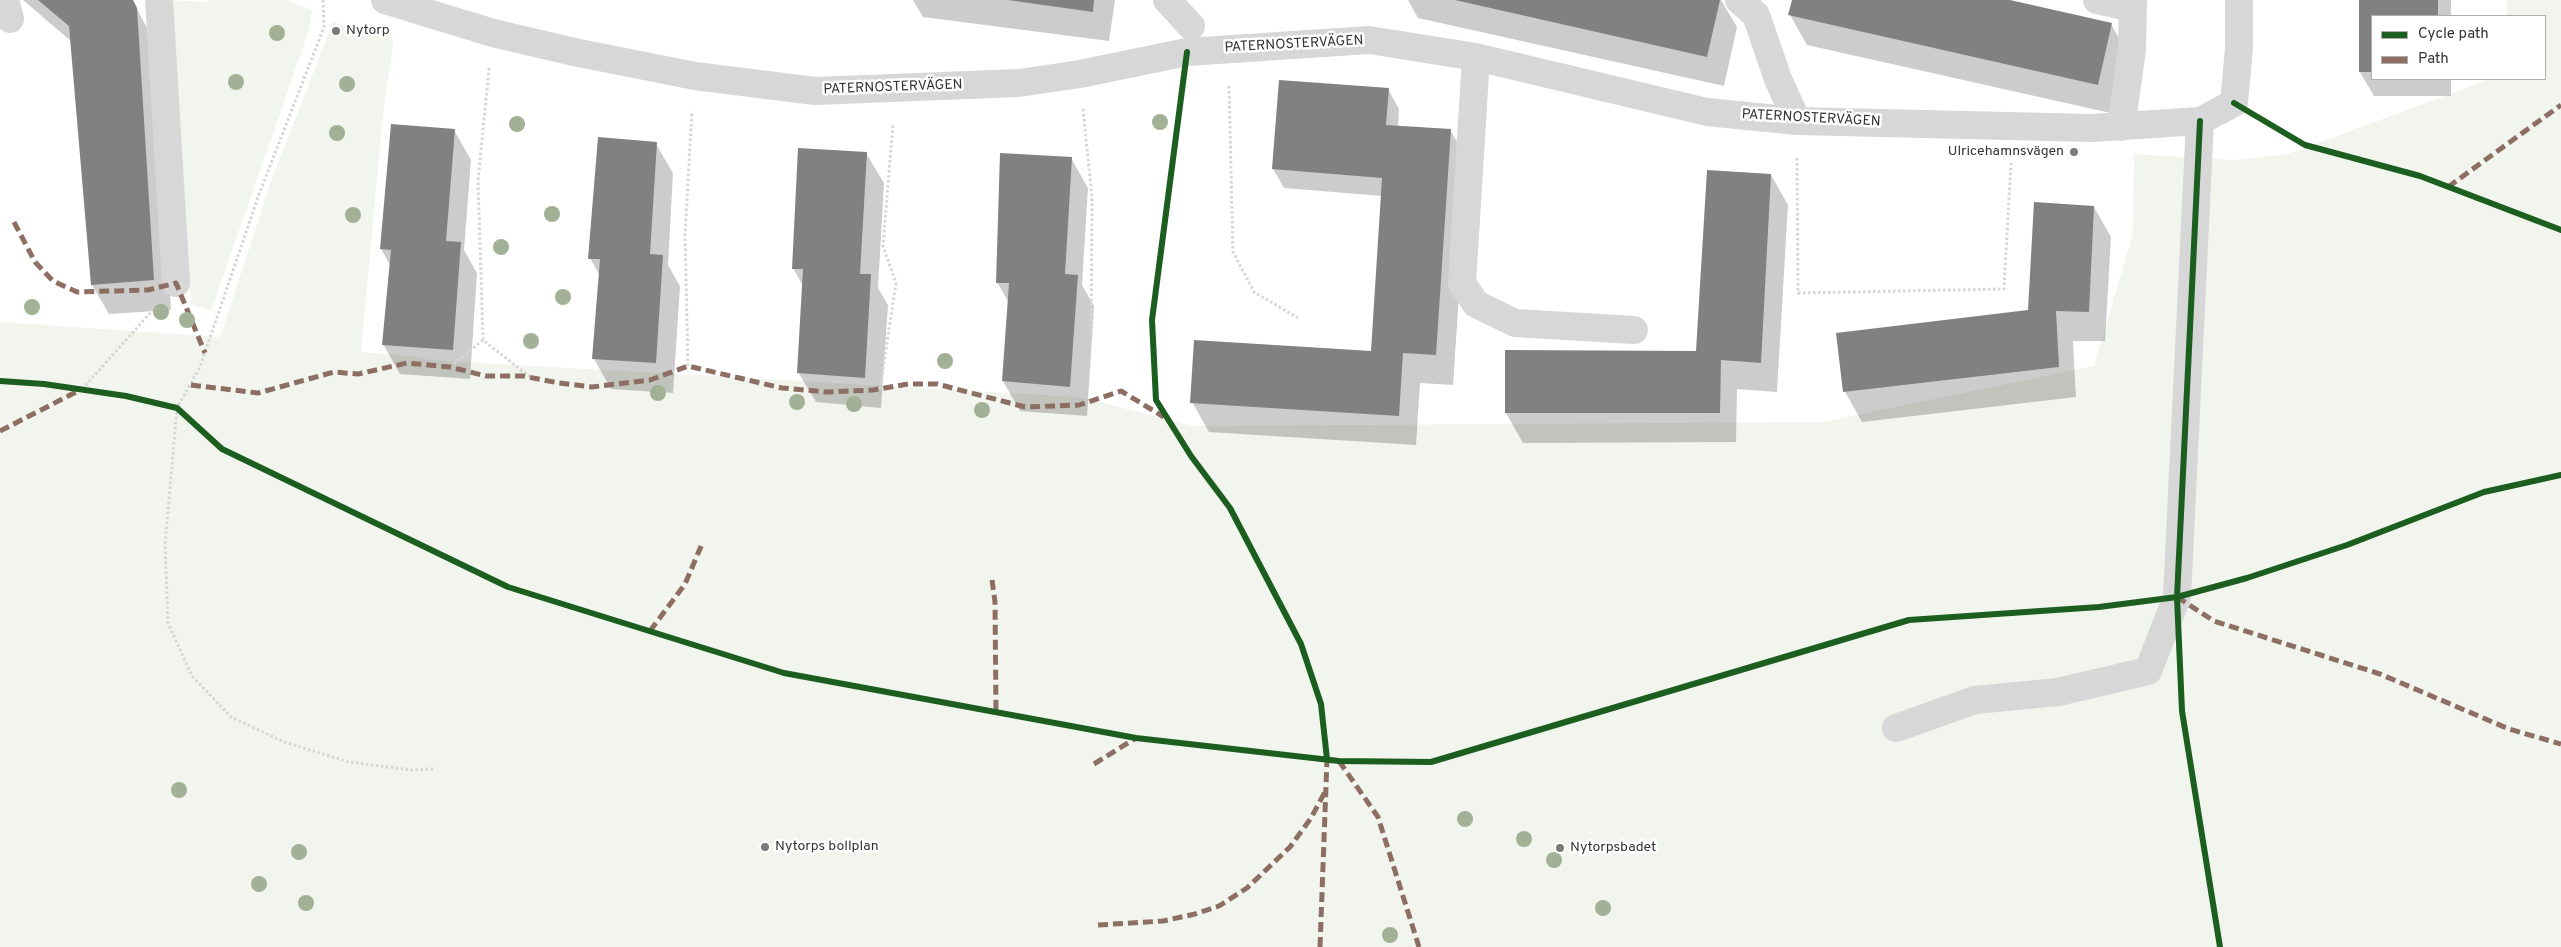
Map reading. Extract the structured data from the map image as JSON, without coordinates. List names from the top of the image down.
{
  "streets": {
    "street": ["PATERNOSTERVÄGEN"]
  },
  "places": [
    "Nytorp",
    "Ulricehamnsvägen",
    "Nytorps bollplan",
    "Nytorpsbadet"
  ],
  "legend": ["Cycle path", "Path"]
}
